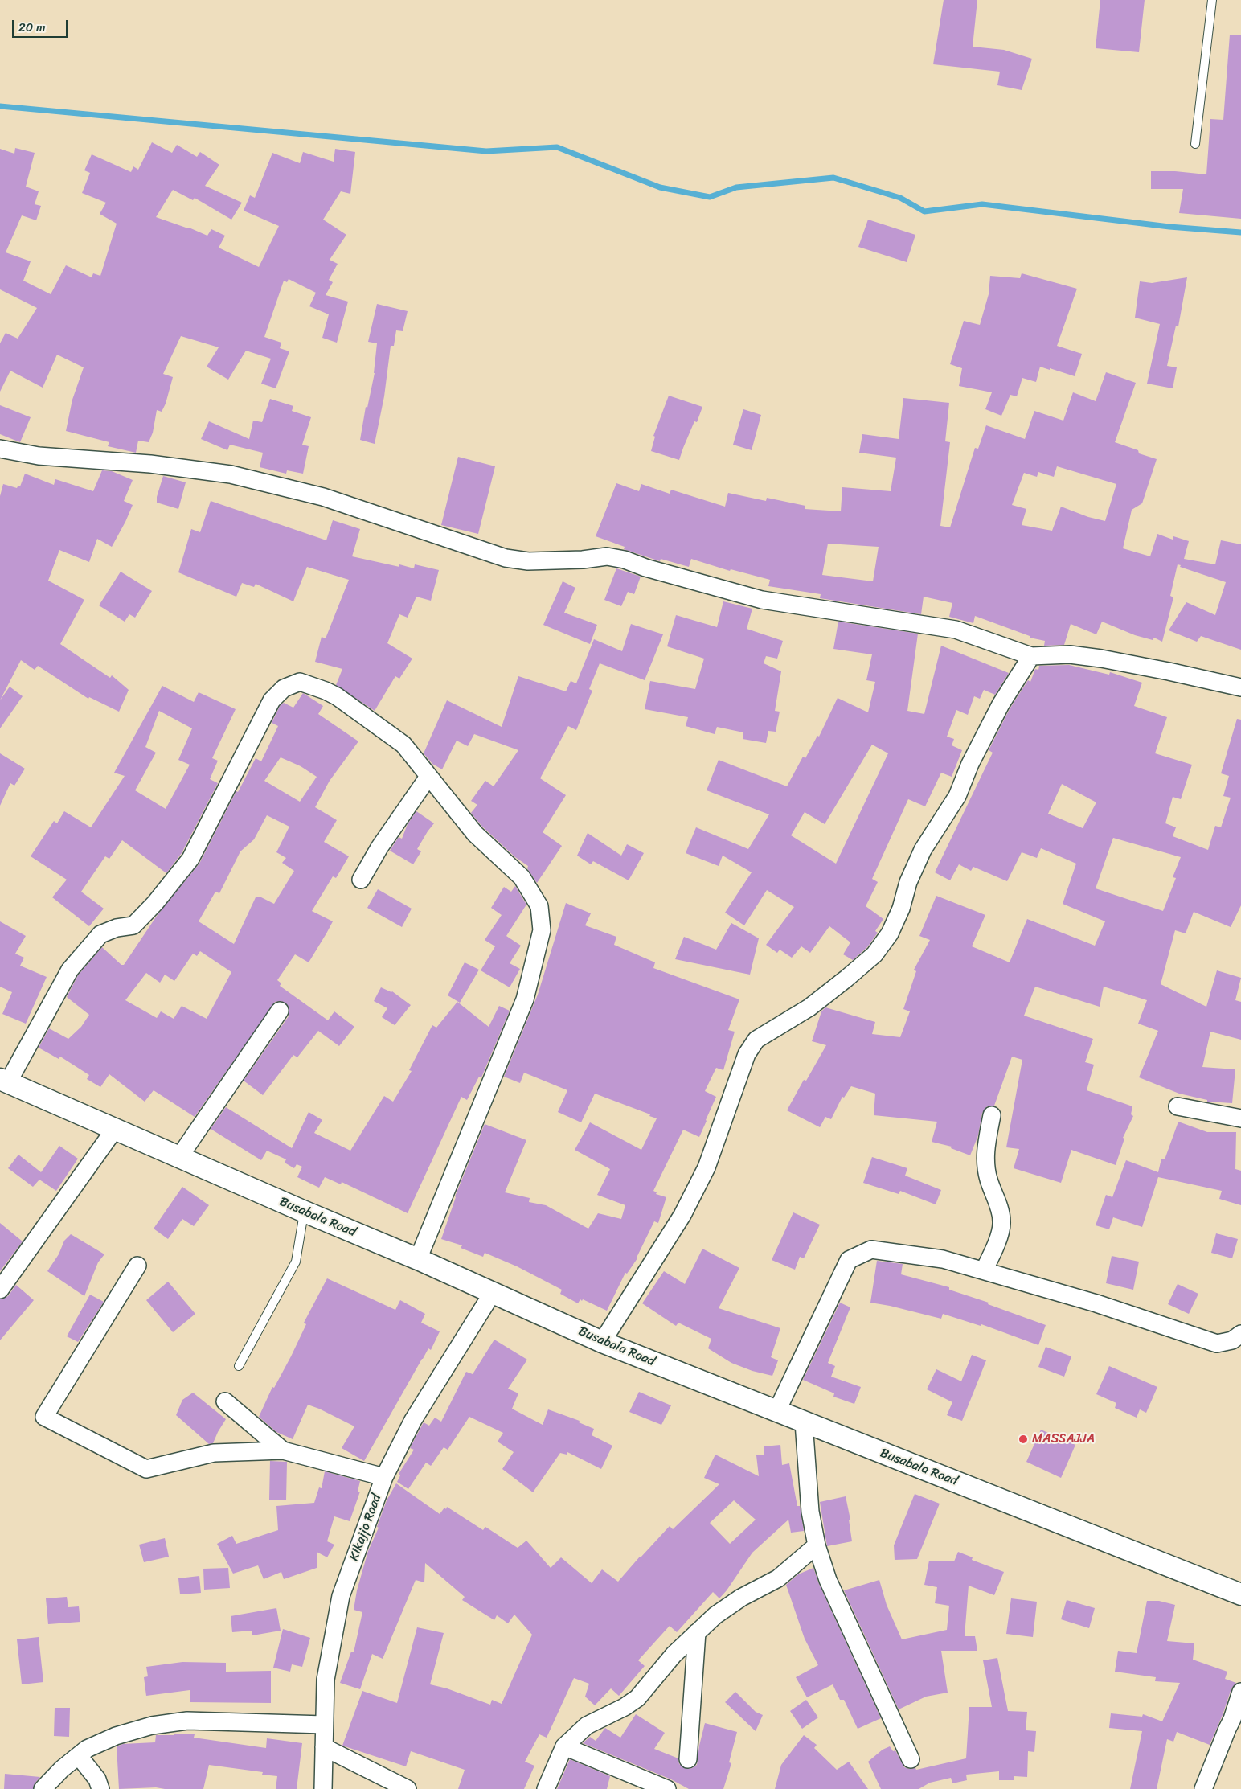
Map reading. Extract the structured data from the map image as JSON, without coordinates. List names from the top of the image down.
{
  "streets": {
    "street": ["Busabala Road", "Kikajjo Road"]
  },
  "crossings": [
    ["Busabala Road", "Kikajjo Road"]
  ],
  "places": ["MASSAJJA"],
  "scale_bar": "20 m"
}
